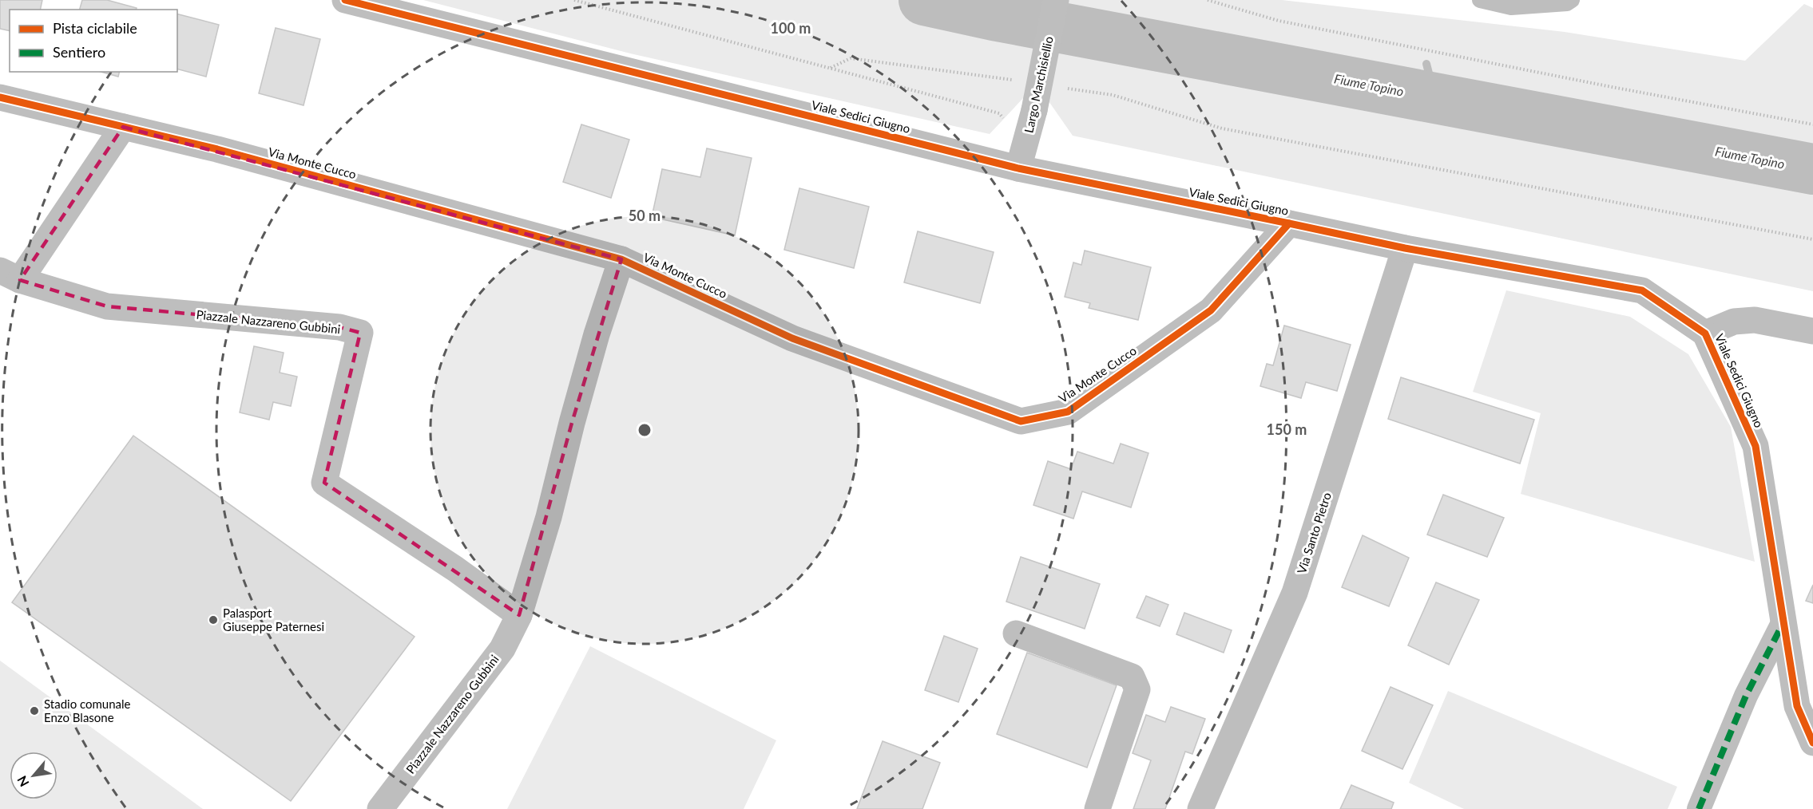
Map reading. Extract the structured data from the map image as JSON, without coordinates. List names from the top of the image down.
{
  "streets": {
    "street": [
      "Largo Marchisiellio",
      "Viale Sedici Giugno",
      "Via Monte Cucco",
      "Piazzale Nazzareno Gubbini",
      "Via Santo Pietro"
    ]
  },
  "crossings": [
    ["Largo Marchisiellio", "Viale Sedici Giugno"],
    ["Viale Sedici Giugno", "Via Monte Cucco"],
    ["Viale Sedici Giugno", "Via Santo Pietro"],
    ["Via Monte Cucco", "Piazzale Nazzareno Gubbini"]
  ],
  "water": ["Fiume Topino"],
  "places": ["Palasport Giuseppe Paternesi", "Stadio comunale Enzo Blasone"],
  "legend": ["Pista ciclabile", "Sentiero"],
  "north": "bottom left",
  "rings": ["100 m", "50 m", "150 m"]
}
